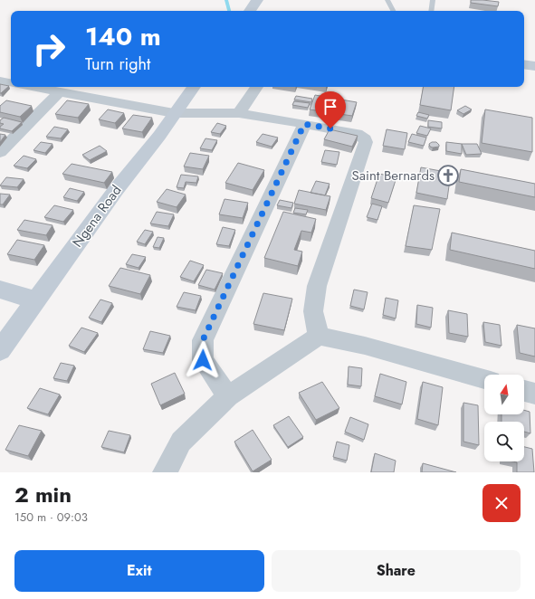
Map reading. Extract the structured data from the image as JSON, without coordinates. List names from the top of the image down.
{
  "streets": {
    "street": ["Ngena Road"]
  },
  "places": {
    "church": ["Saint Bernards"]
  },
  "north": "top",
  "page": {
    "turn": ["140 m", "Turn right"],
    "heading": ["2 min", "150 m · 09:03"],
    "buttons": ["Exit", "Share"]
  }
}
